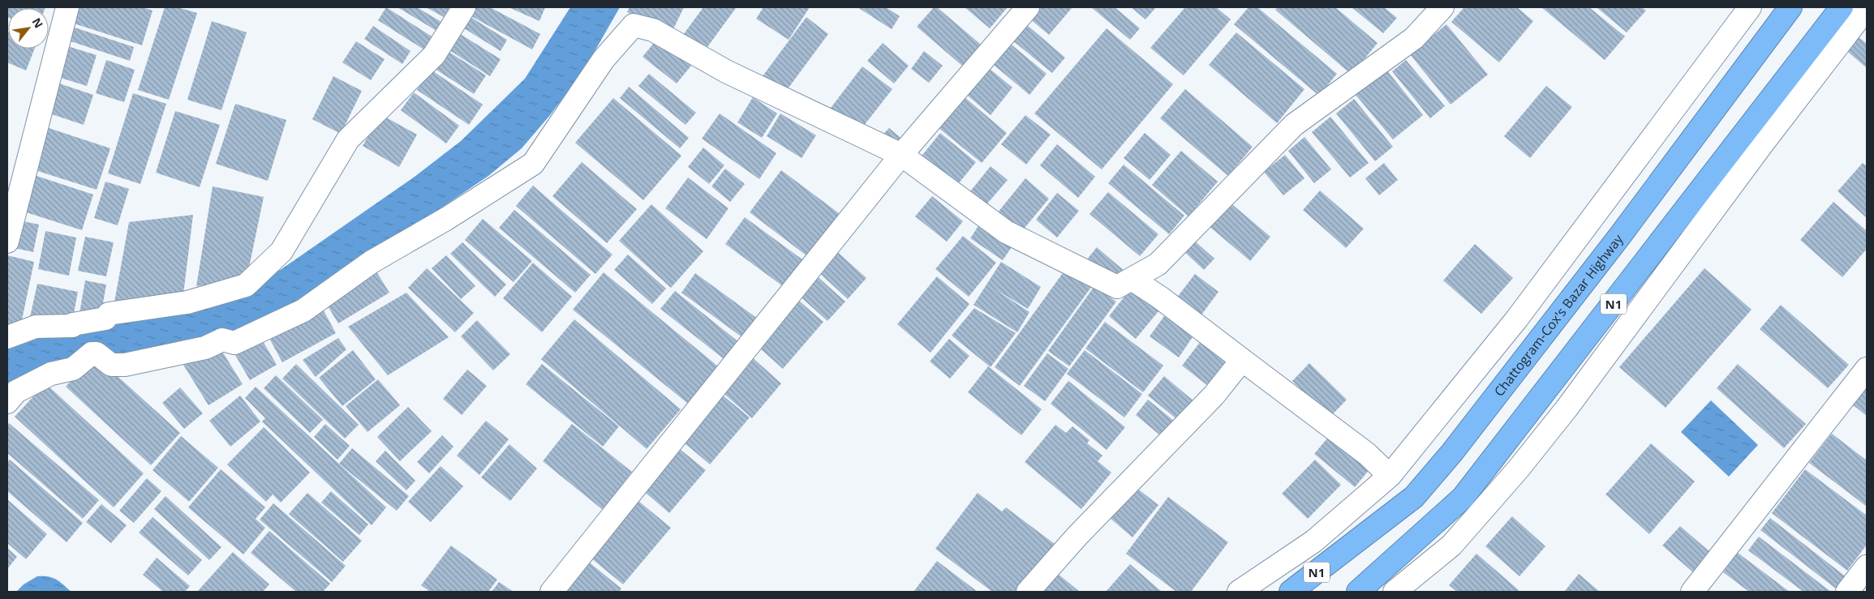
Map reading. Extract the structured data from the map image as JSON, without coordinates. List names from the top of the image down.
{
  "streets": {
    "highway": ["N1", "Chattogram-Cox's Bazar Highway"]
  },
  "north": "top right"
}
